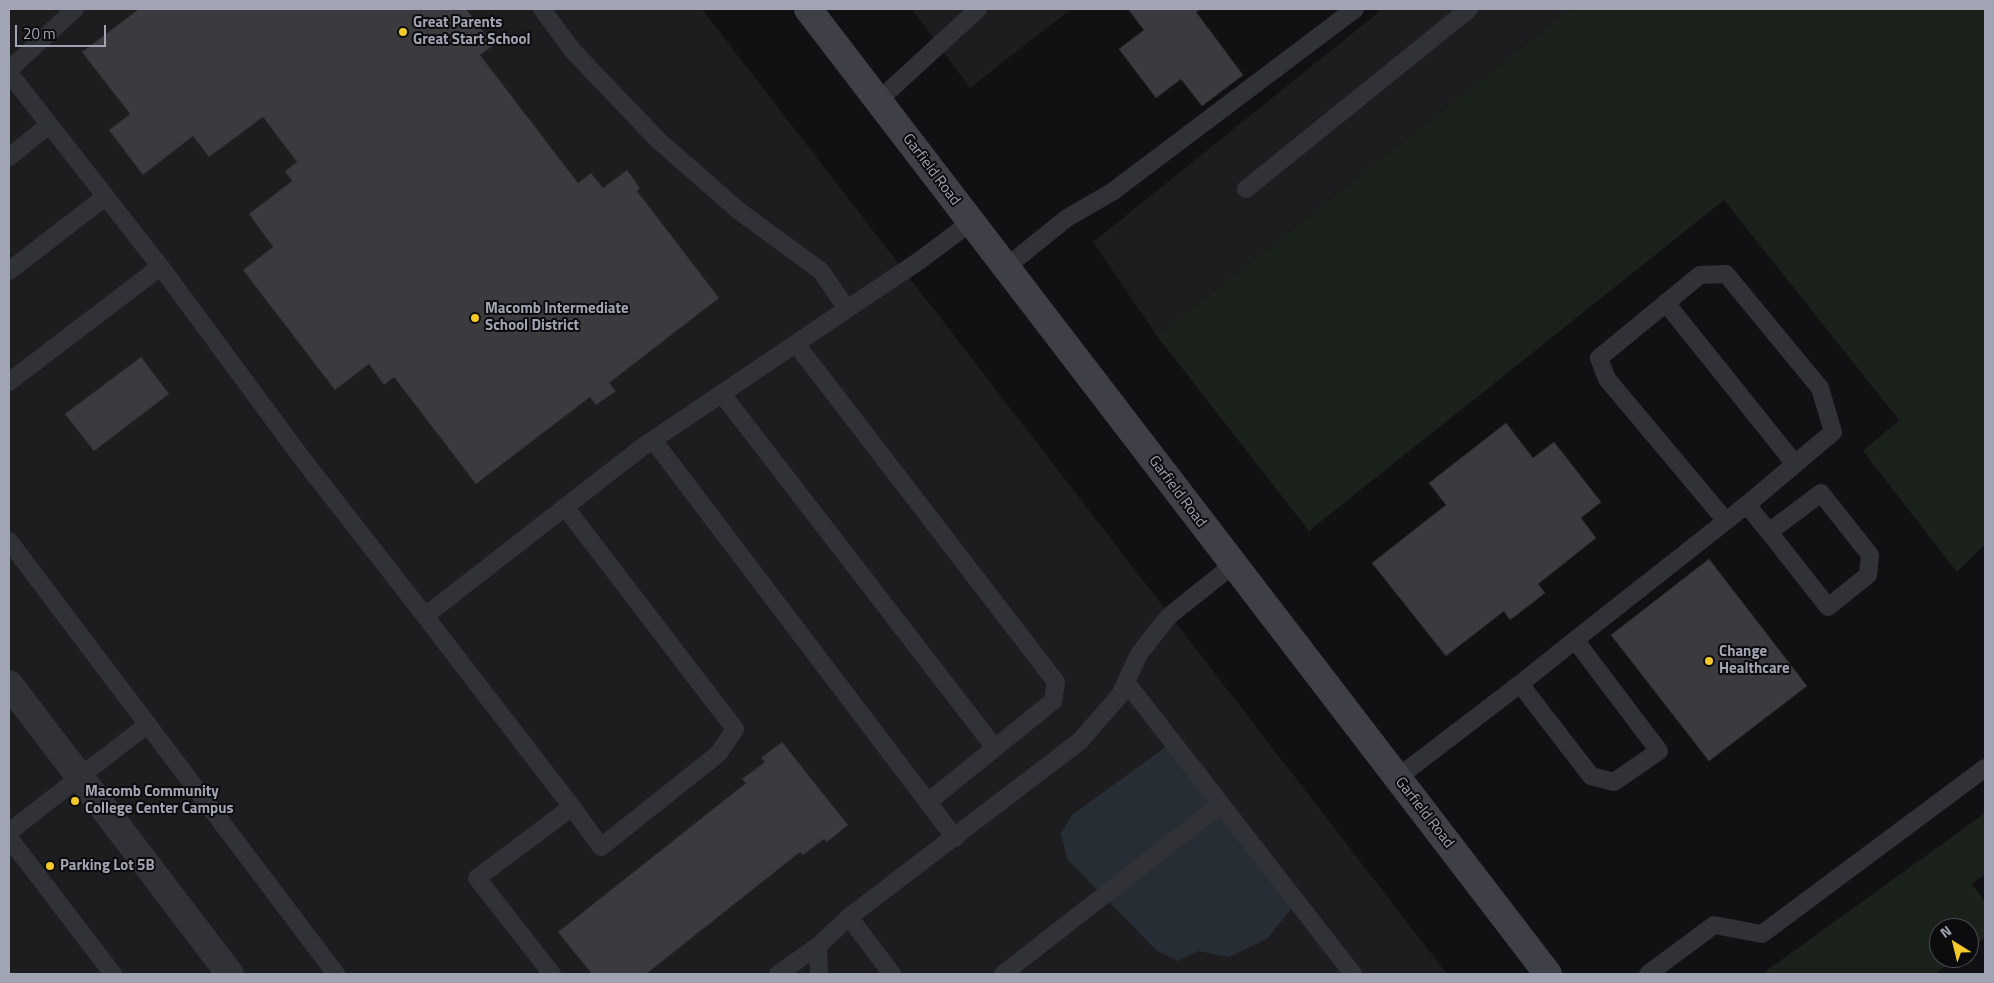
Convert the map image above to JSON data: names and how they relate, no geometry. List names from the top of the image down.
{
  "streets": {
    "main road": ["Garfield Road"]
  },
  "places": [
    "Great Parents Great Start School",
    "Macomb Intermediate School District",
    "Change Healthcare",
    "Macomb Community College Center Campus",
    "Parking Lot 5B"
  ],
  "scale_bar": "20 m",
  "north": "top left"
}
